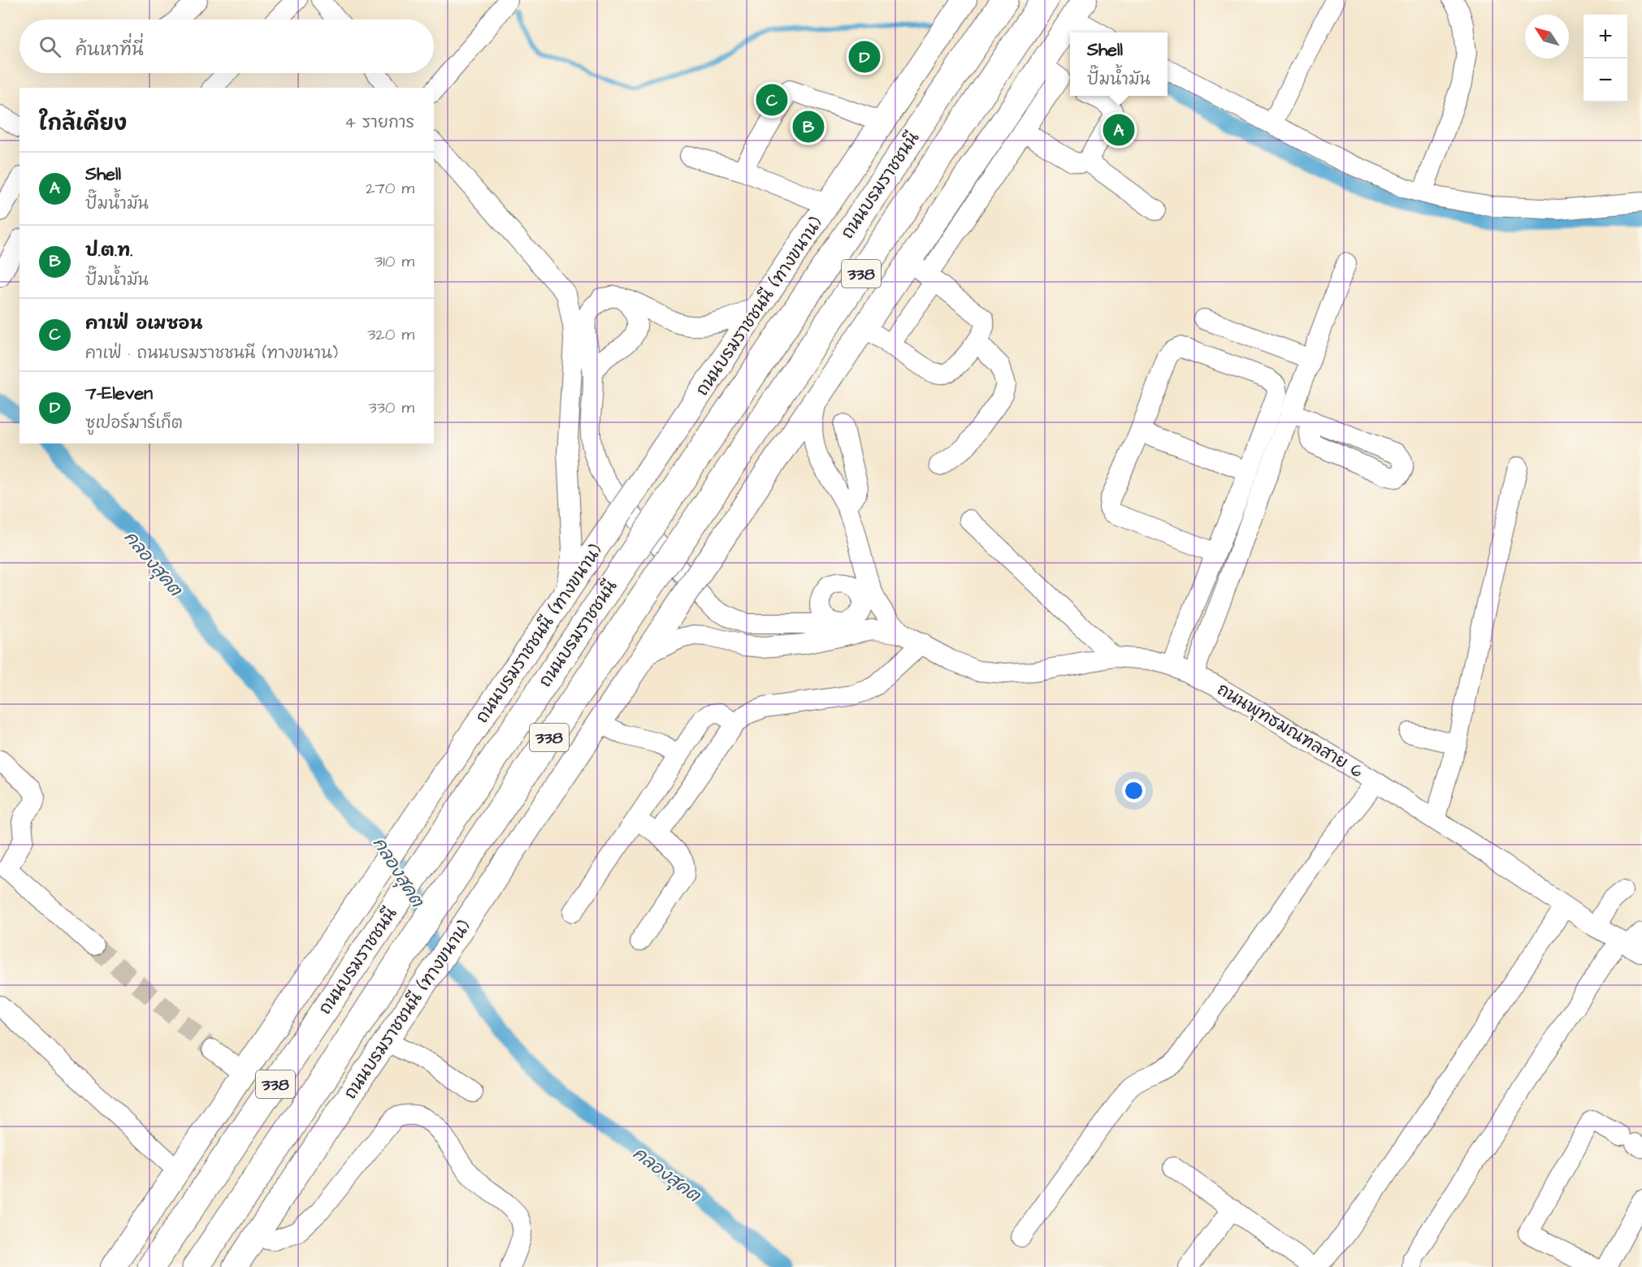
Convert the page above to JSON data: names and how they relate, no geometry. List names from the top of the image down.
{
  "streets": {
    "highway": ["ถนนบรมราชชนนี", "338"],
    "main road": ["ถนนบรมราชชนนี (ทางขนาน)"],
    "street": ["ถนนพุทธมณฑลสาย 6"]
  },
  "crossings": [
    ["ถนนบรมราชชนนี (ทางขนาน)", "ถนนพุทธมณฑลสาย 6"]
  ],
  "water": ["คลองสุคต"],
  "north": "top left",
  "page": {
    "map_buttons": ["+", "−"],
    "search": "ค้นหาที่นี่",
    "popup": ["Shell", "ปั๊มน้ำมัน"],
    "pins": [
      "D",
      "C",
      "B",
      "A"
    ],
    "heading": ["ใกล้เคียง", "4 รายการ"],
    "list": [
      {
        "mark": "A",
        "name": "Shell",
        "note": "ปั๊มน้ำมัน",
        "value": "270 m"
      },
      {
        "mark": "B",
        "name": "ป.ต.ท.",
        "note": "ปั๊มน้ำมัน",
        "value": "310 m"
      },
      {
        "mark": "C",
        "name": "คาเฟ่ อเมซอน",
        "note": "คาเฟ่ · ถนนบรมราชชนนี (ทางขนาน)",
        "value": "320 m"
      },
      {
        "mark": "D",
        "name": "7-Eleven",
        "note": "ซูเปอร์มาร์เก็ต",
        "value": "330 m"
      }
    ]
  }
}
